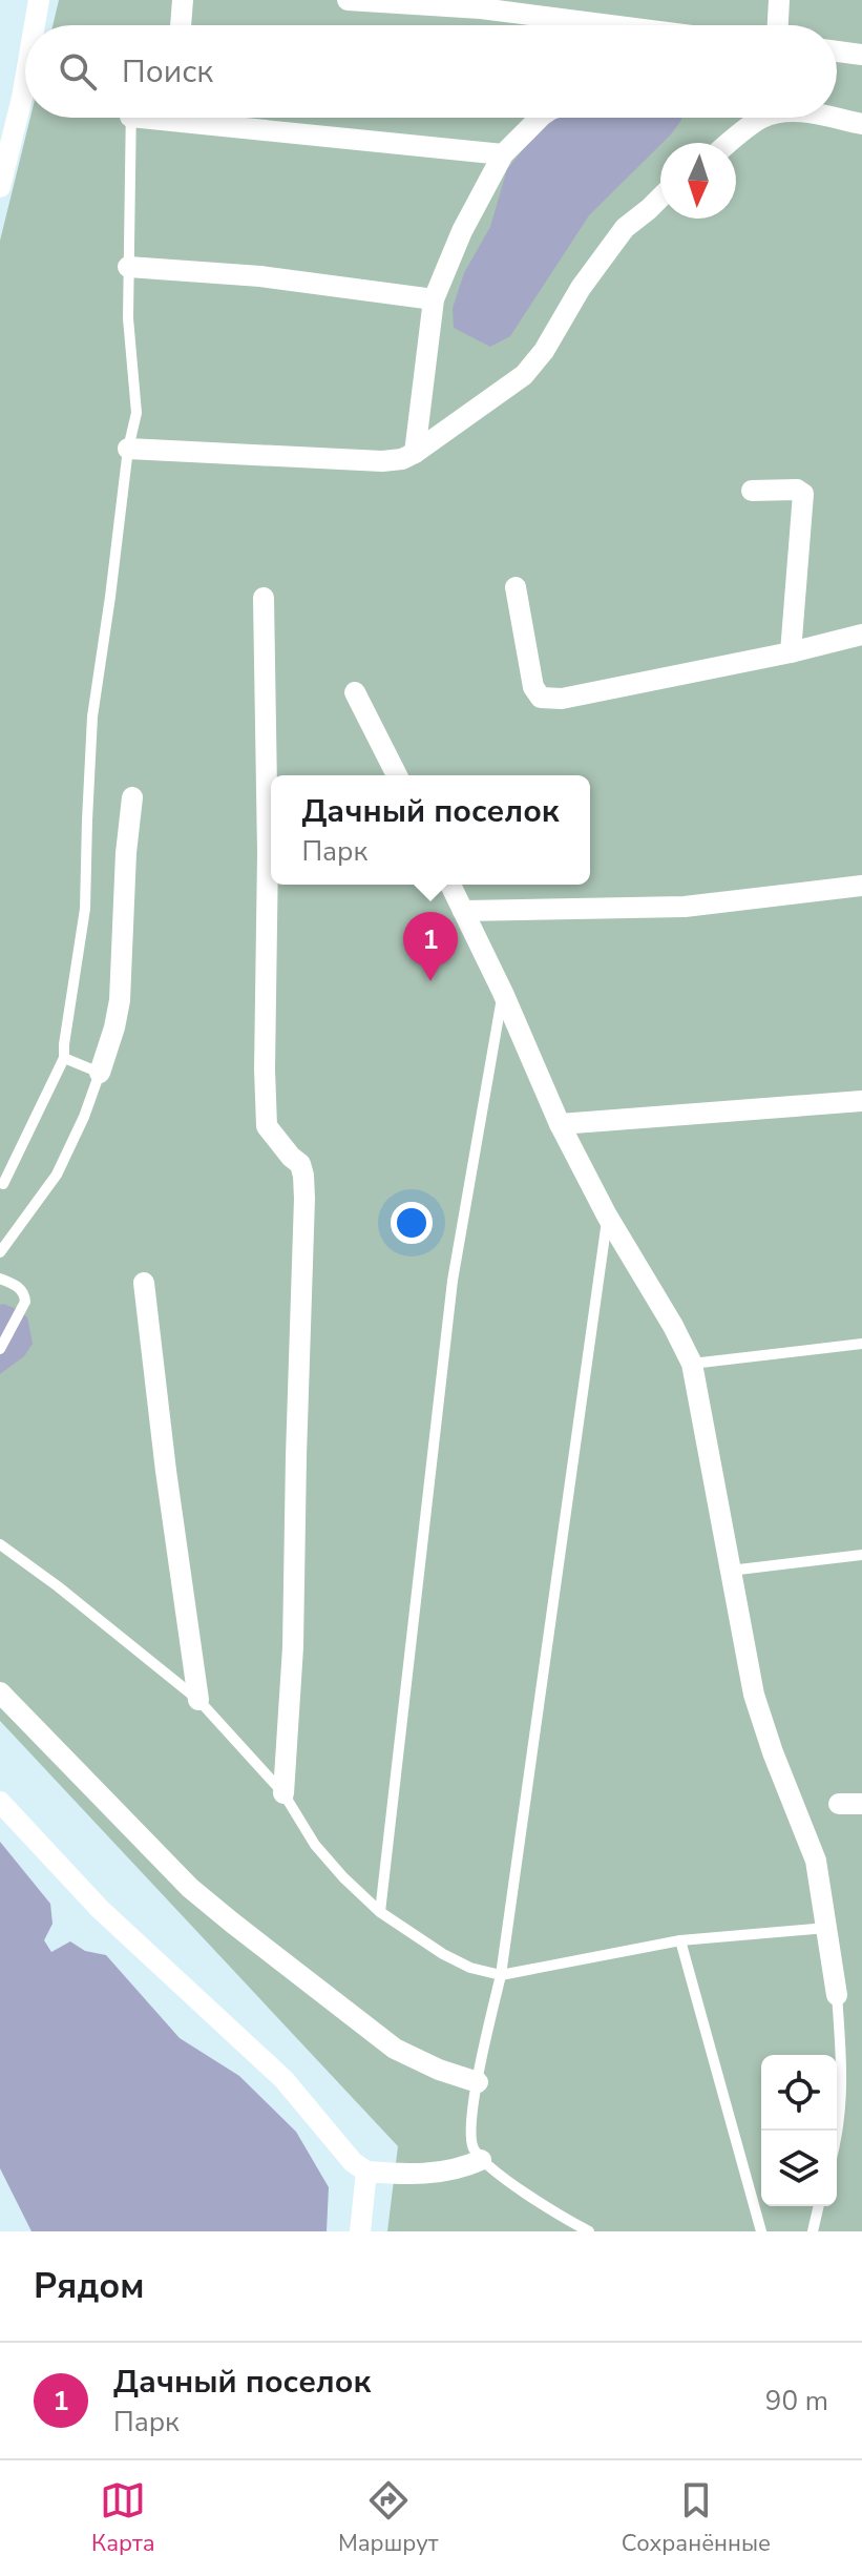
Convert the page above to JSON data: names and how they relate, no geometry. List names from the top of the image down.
{
  "north": "bottom",
  "page": {
    "search": "Поиск",
    "popup": ["Дачный поселок", "Парк"],
    "pins": "1",
    "heading": "Рядом",
    "list": [
      {
        "mark": "1",
        "name": "Дачный поселок",
        "note": "Парк",
        "value": "90 m"
      }
    ],
    "nav": ["Карта", "Маршрут", "Сохранённые"]
  }
}
